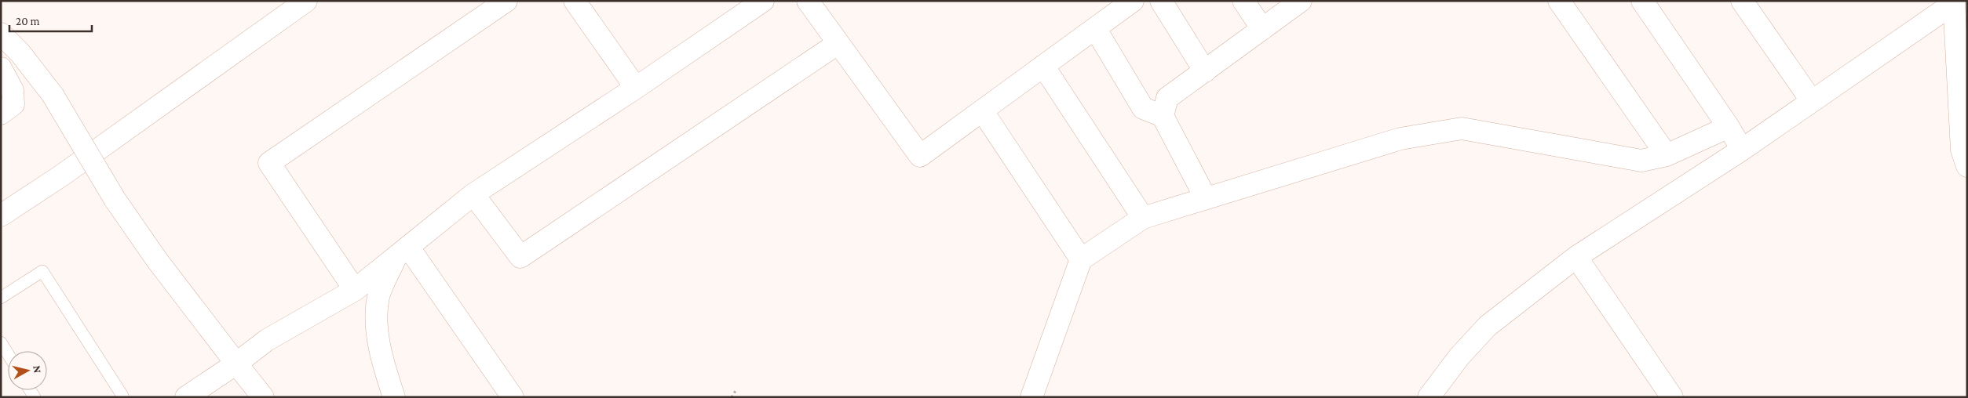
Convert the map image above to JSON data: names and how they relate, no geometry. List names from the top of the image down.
{
  "scale_bar": "20 m",
  "north": "right"
}
